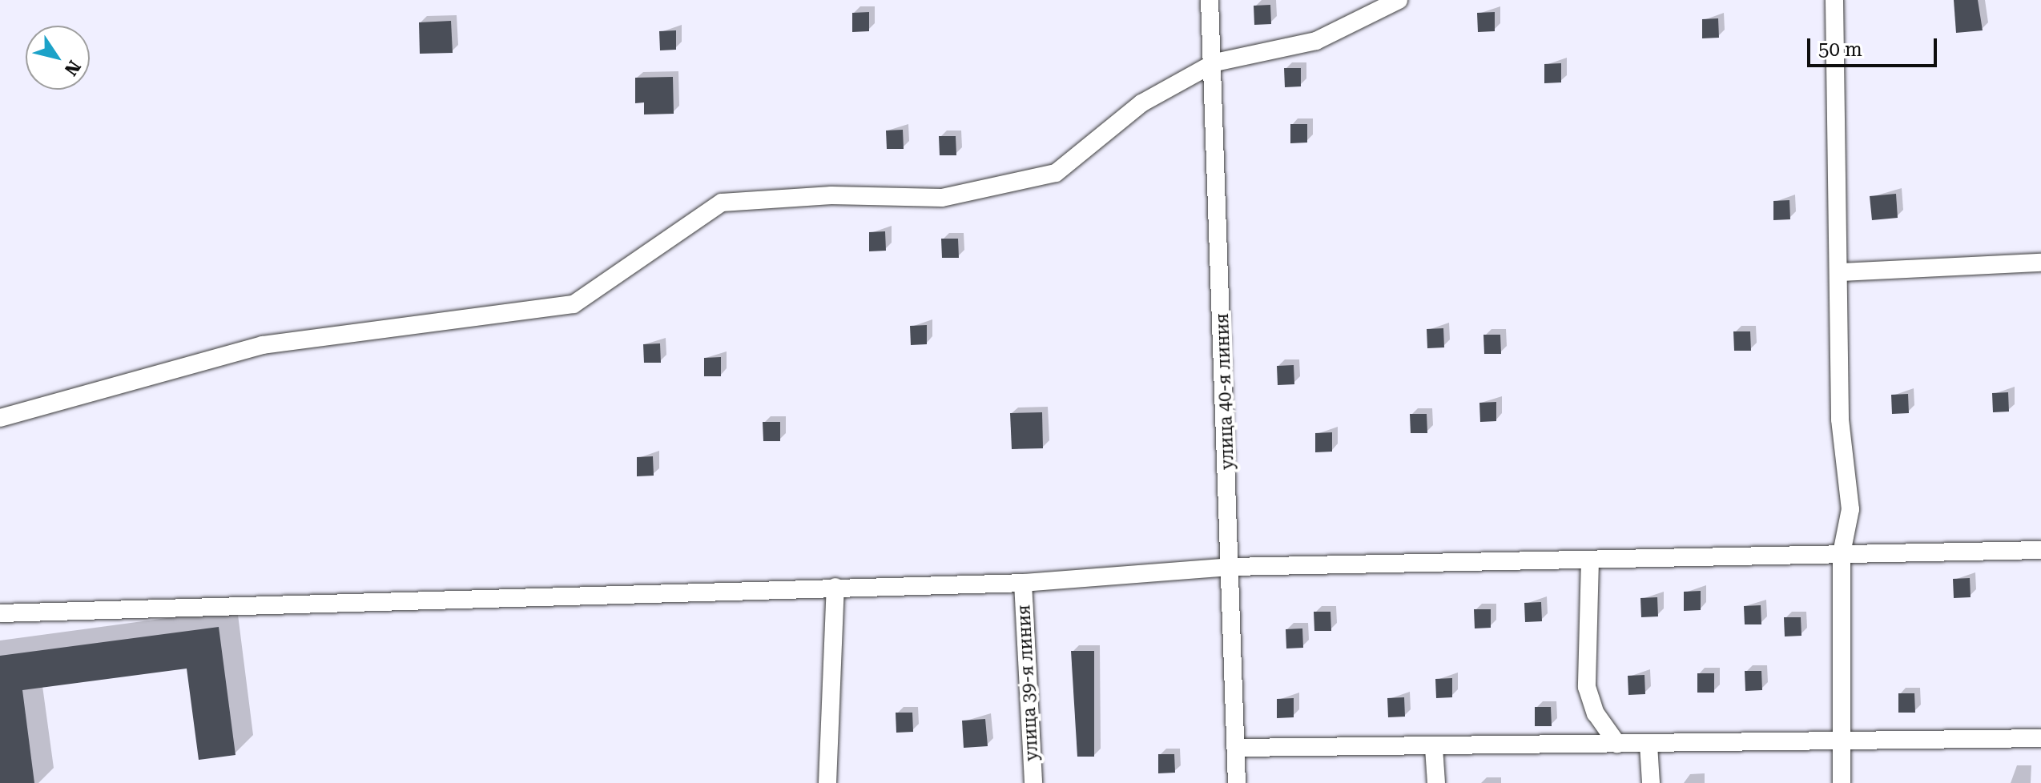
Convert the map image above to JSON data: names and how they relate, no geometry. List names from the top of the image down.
{
  "streets": {
    "street": ["улица 40-я линия", "улица 39-я линия"]
  },
  "scale_bar": "50 m",
  "north": "bottom right"
}
